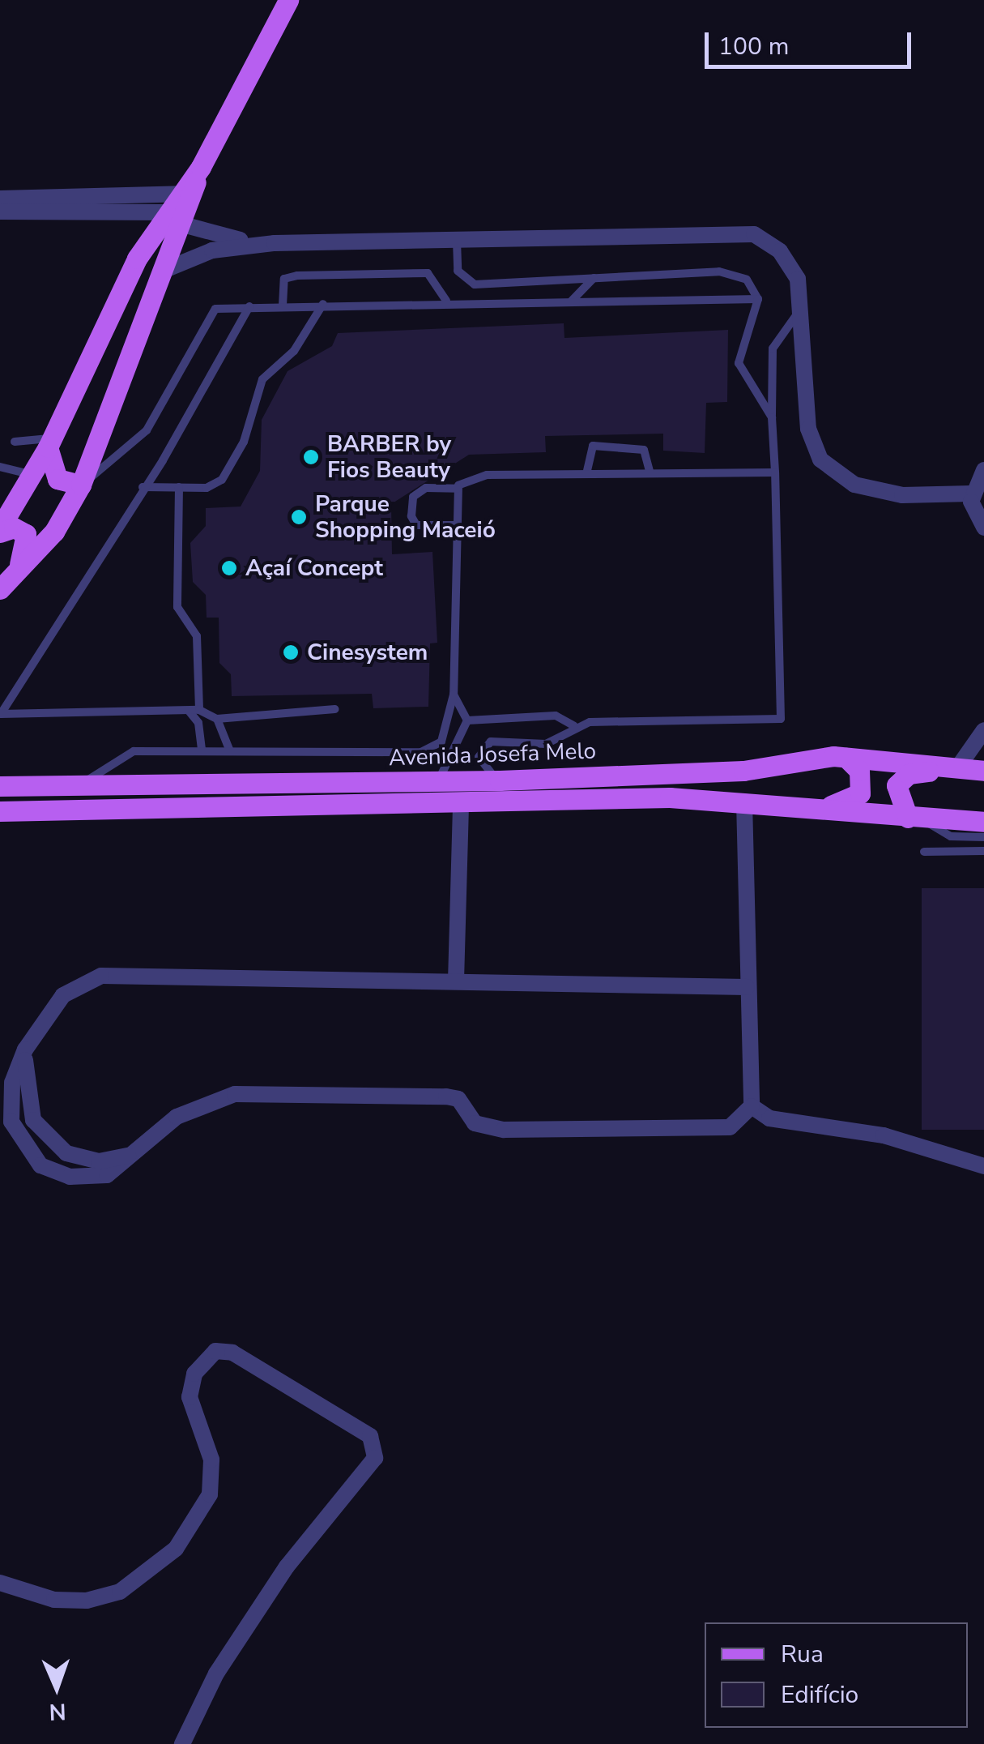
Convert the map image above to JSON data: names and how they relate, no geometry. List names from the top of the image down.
{
  "streets": {
    "main road": ["Avenida Josefa Melo"]
  },
  "places": [
    "BARBER by Fios Beauty",
    "Parque Shopping Maceió",
    "Açaí Concept",
    "Cinesystem"
  ],
  "legend": ["Rua", "Edifício"],
  "scale_bar": "100 m",
  "north": "bottom"
}
